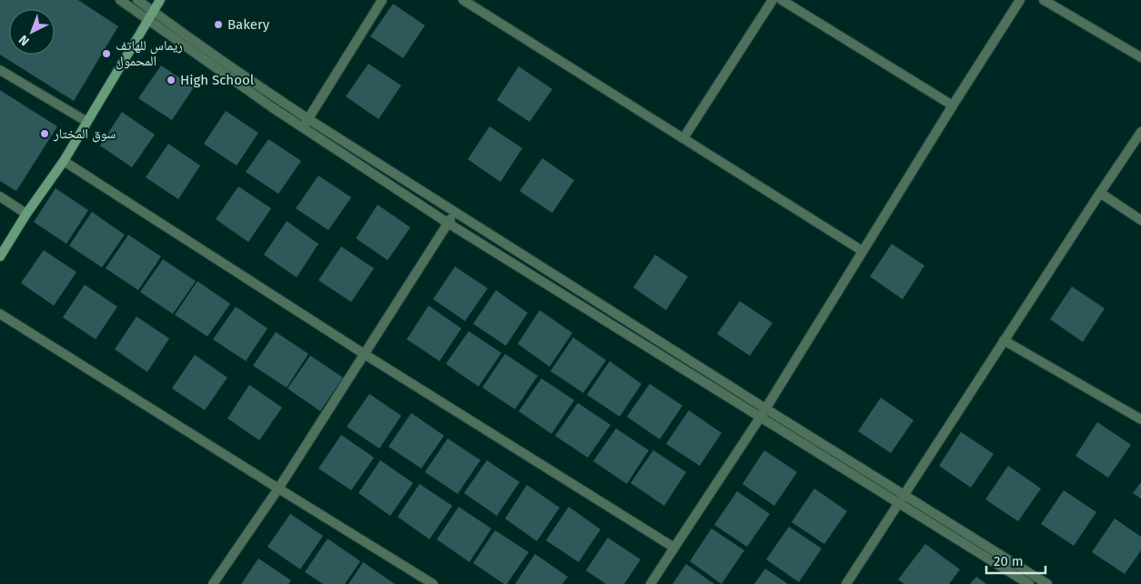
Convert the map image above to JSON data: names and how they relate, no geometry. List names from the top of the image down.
{
  "places": [
    "Bakery",
    "ريماس للهاتف المحمول",
    "High School",
    "سوق المختار"
  ],
  "scale_bar": "20 m",
  "north": "bottom left"
}
